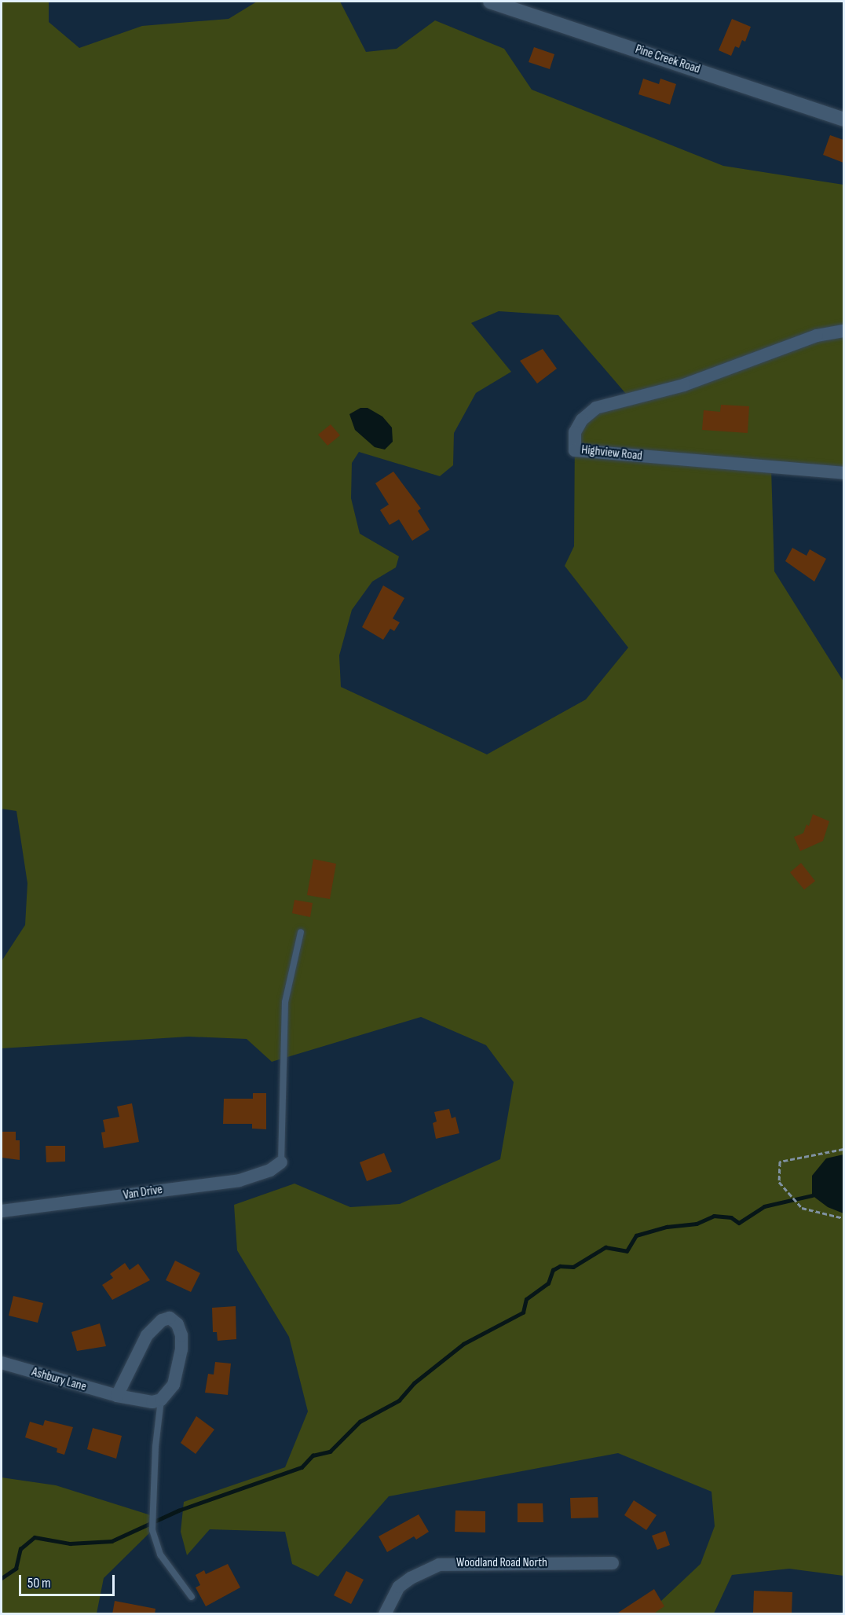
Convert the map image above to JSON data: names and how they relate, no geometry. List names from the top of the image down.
{
  "streets": {
    "street": [
      "Pine Creek Road",
      "Highview Road",
      "Van Drive",
      "Ashbury Lane",
      "Woodland Road North"
    ]
  },
  "scale_bar": "50 m"
}
